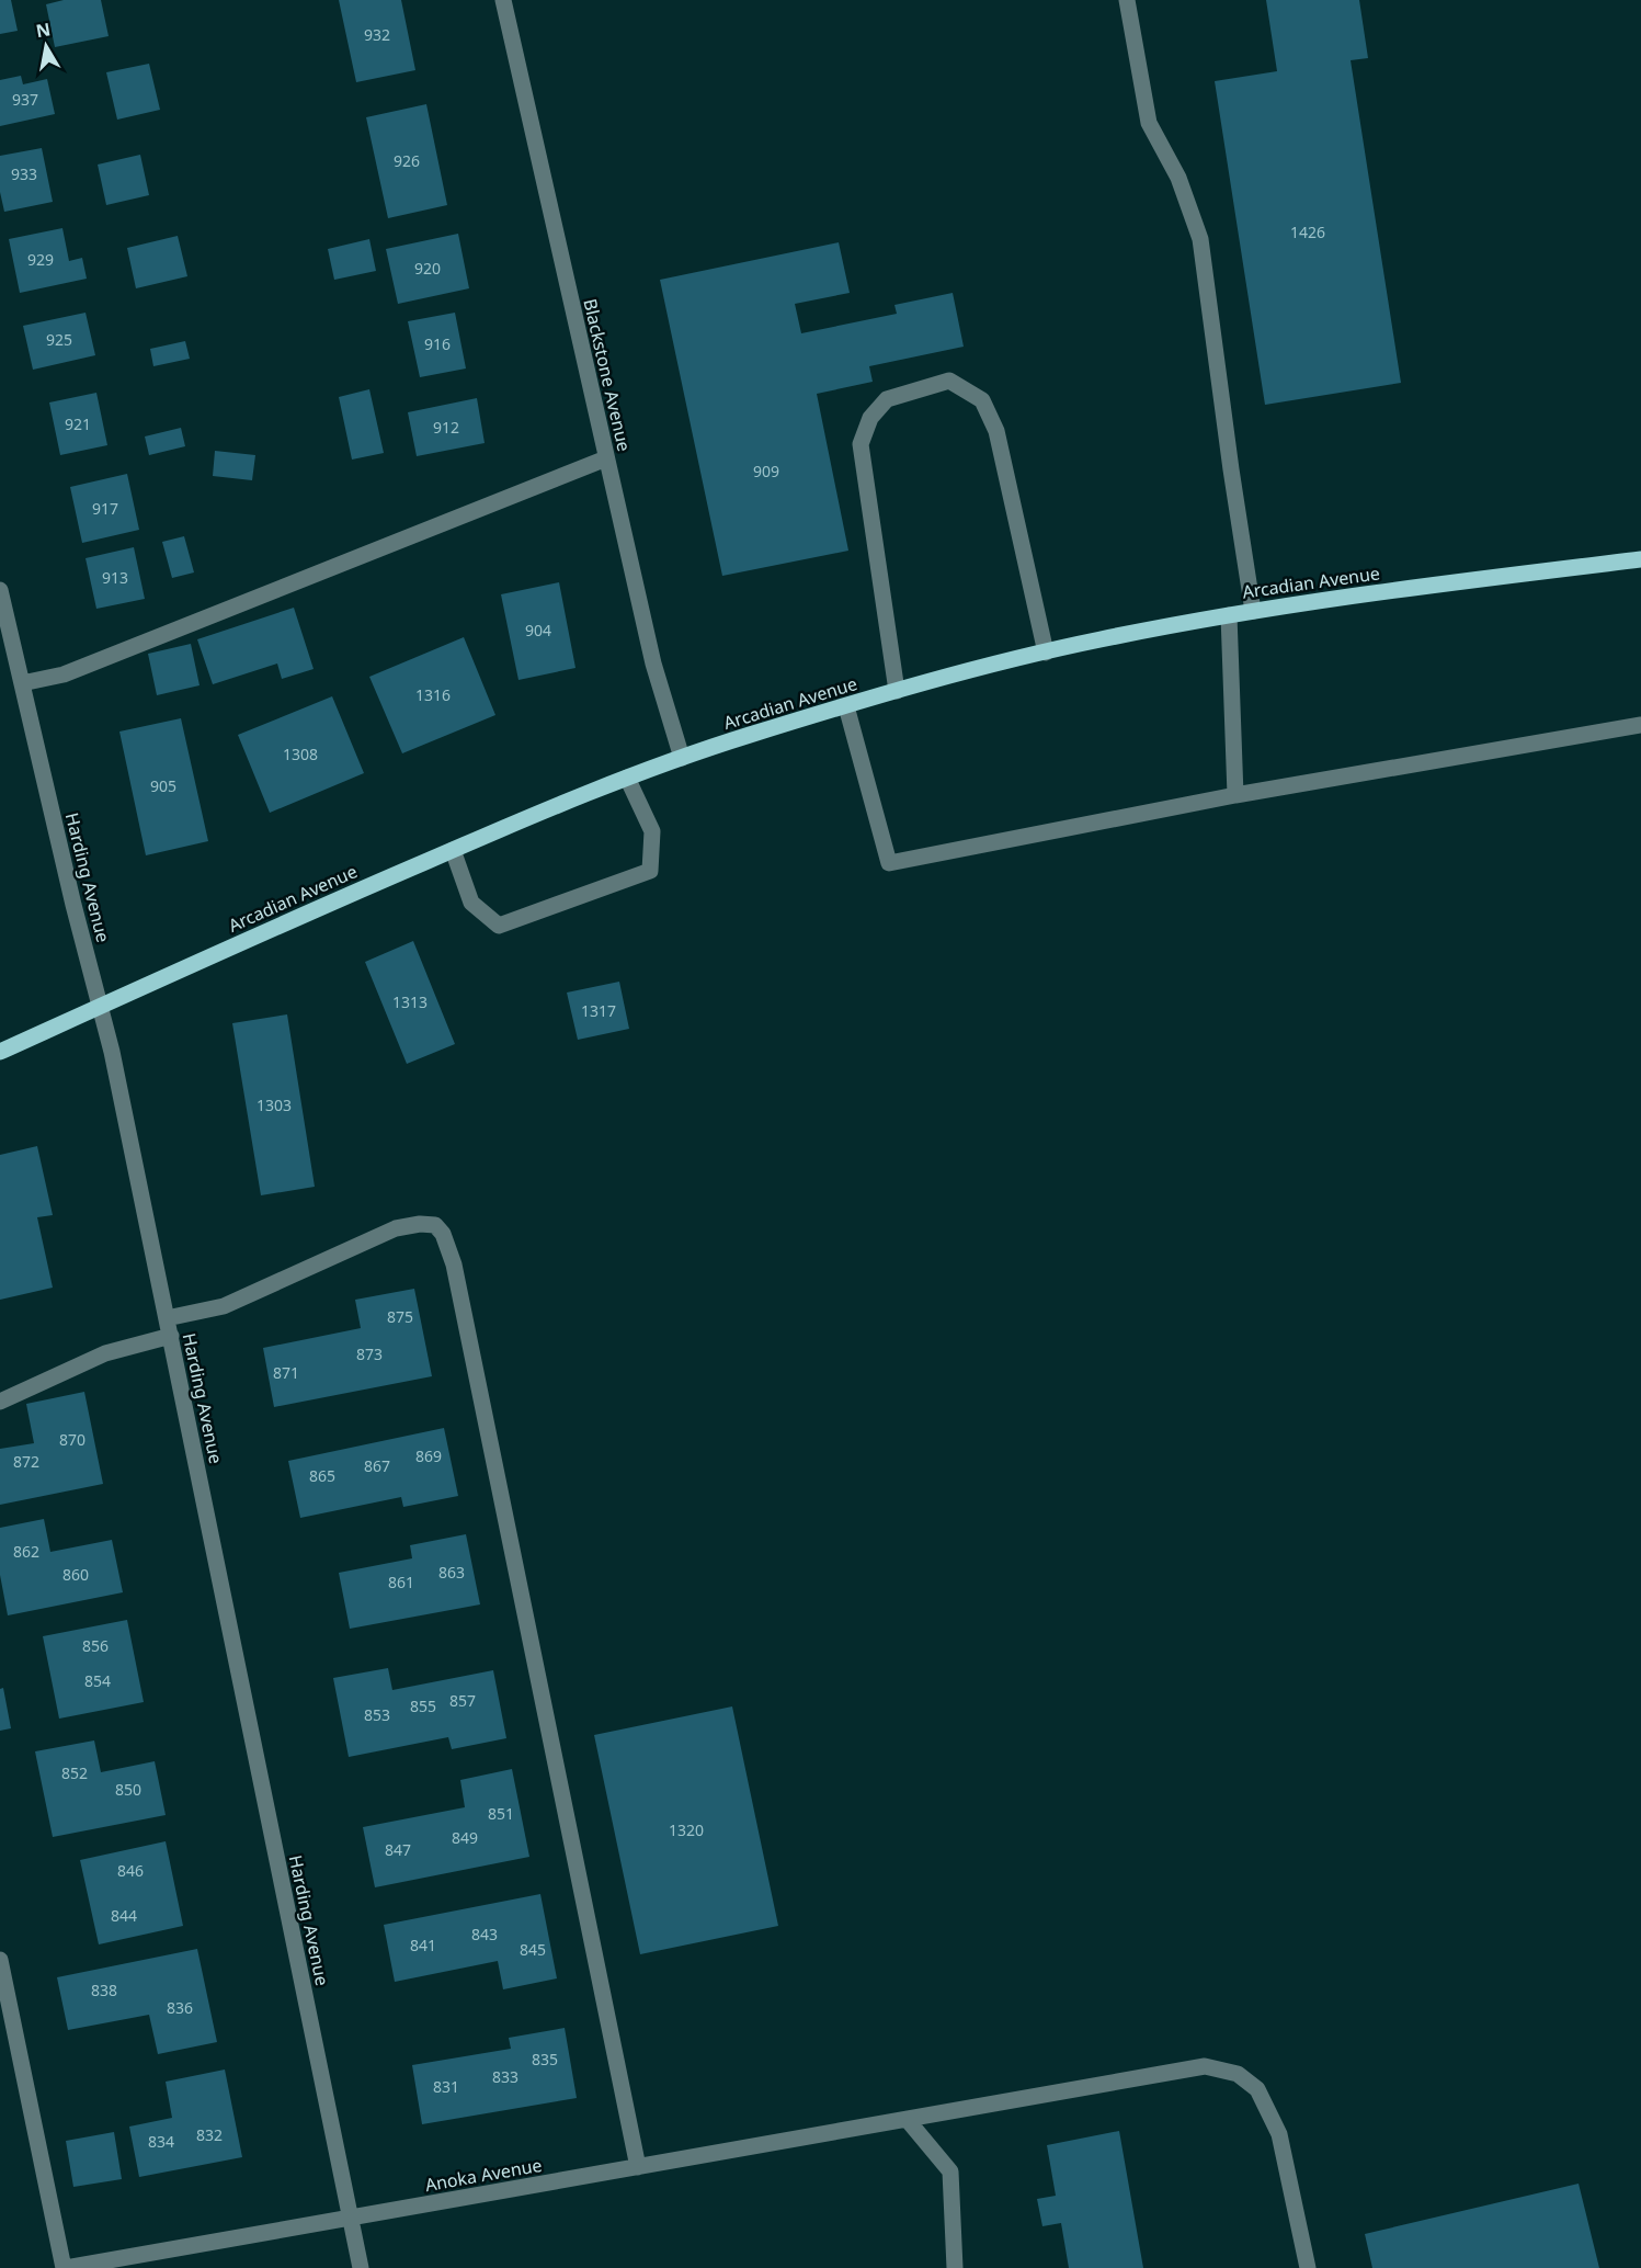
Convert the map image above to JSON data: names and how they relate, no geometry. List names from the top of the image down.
{
  "streets": {
    "main road": ["Arcadian Avenue"],
    "street": ["Blackstone Avenue", "Harding Avenue", "Anoka Avenue"]
  },
  "crossings": [
    ["Blackstone Avenue", "Arcadian Avenue"],
    ["Arcadian Avenue", "Harding Avenue"],
    ["Harding Avenue", "Anoka Avenue"]
  ],
  "house_numbers": [
    "932",
    "937",
    "926",
    "933",
    "1426",
    "929",
    "920",
    "925",
    "916",
    "921",
    "912",
    "909",
    "917",
    "913",
    "904",
    "1316",
    "1308",
    "905",
    "1313",
    "1317",
    "1303",
    "875",
    "873",
    "871",
    "870",
    "869",
    "872",
    "867",
    "865",
    "862",
    "863",
    "860",
    "861",
    "856",
    "854",
    "857",
    "855",
    "853",
    "852",
    "850",
    "851",
    "1320",
    "849",
    "847",
    "846",
    "844",
    "843",
    "841",
    "845",
    "838",
    "836",
    "835",
    "833",
    "831",
    "832",
    "834"
  ],
  "north": "top"
}
